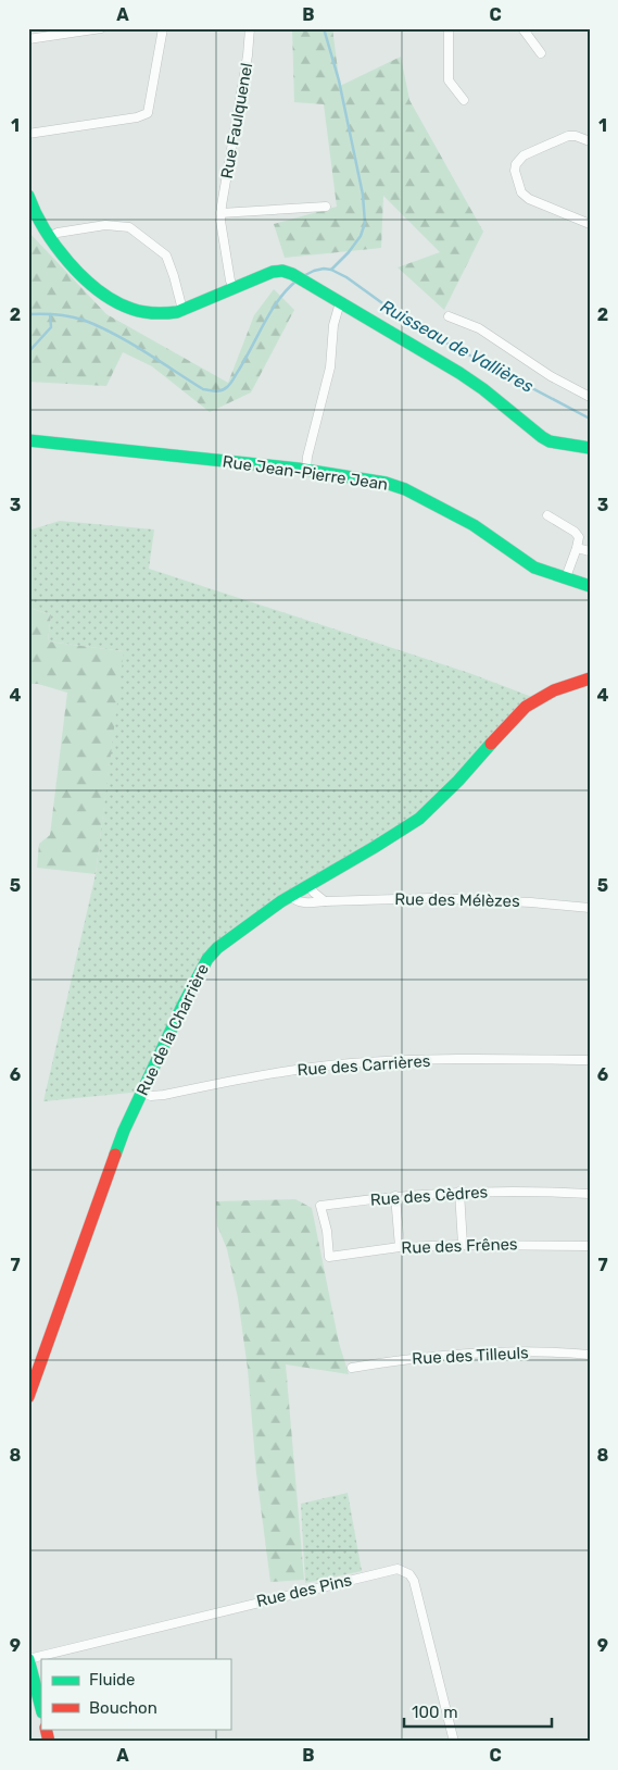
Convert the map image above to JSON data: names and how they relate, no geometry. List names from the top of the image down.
{
  "streets": {
    "street": [
      "Rue Faulquenel",
      "Rue Jean-Pierre Jean",
      "Rue des Mélèzes",
      "Rue de la Charrière",
      "Rue des Carrières",
      "Rue des Cèdres",
      "Rue des Frênes",
      "Rue des Tilleuls",
      "Rue des Pins"
    ]
  },
  "crossings": [
    ["Rue des Mélèzes", "Rue de la Charrière"],
    ["Rue de la Charrière", "Rue des Carrières"],
    ["Rue des Cèdres", "Rue des Frênes"]
  ],
  "water": ["Ruisseau de Vallières"],
  "legend": ["Fluide", "Bouchon"],
  "scale_bar": "100 m",
  "grid": {
    "columns": ["A", "B", "C"],
    "rows": [
      "1",
      "2",
      "3",
      "4",
      "5",
      "6",
      "7",
      "8",
      "9"
    ]
  }
}
